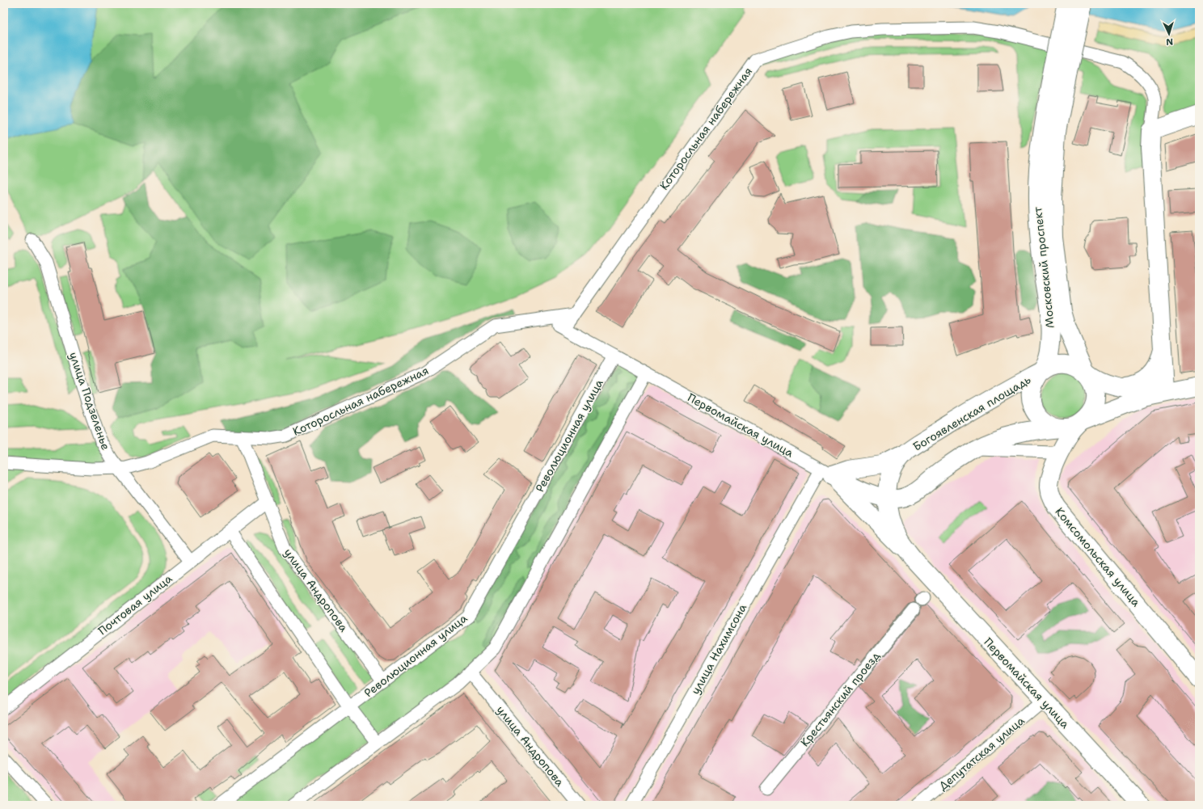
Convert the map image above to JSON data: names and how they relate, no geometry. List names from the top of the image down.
{
  "streets": {
    "main road": [
      "Московский проспект",
      "Богоявленская площадь",
      "Первомайская улица",
      "Комсомольская улица"
    ],
    "street": [
      "Которосльная набережная",
      "улица Подзеленье",
      "Революционная улица",
      "улица Андропова",
      "Почтовая улица",
      "улица Нахимсона",
      "Крестьянский проезд",
      "Депутатская улица"
    ]
  },
  "crossings": [
    ["Которосльная набережная", "улица Подзеленье"],
    ["Которосльная набережная", "Первомайская улица"],
    ["Которосльная набережная", "улица Андропова"],
    ["Московский проспект", "Богоявленская площадь"],
    ["Московский проспект", "Комсомольская улица"],
    ["улица Подзеленье", "Почтовая улица"],
    ["Богоявленская площадь", "Первомайская улица"],
    ["Богоявленская площадь", "Комсомольская улица"],
    ["Богоявленская площадь", "улица Нахимсона"],
    ["Первомайская улица", "Революционная улица"],
    ["Первомайская улица", "улица Нахимсона"],
    ["Первомайская улица", "Депутатская улица"],
    ["Революционная улица", "улица Андропова"],
    ["улица Андропова", "Почтовая улица"]
  ],
  "north": "bottom"
}
